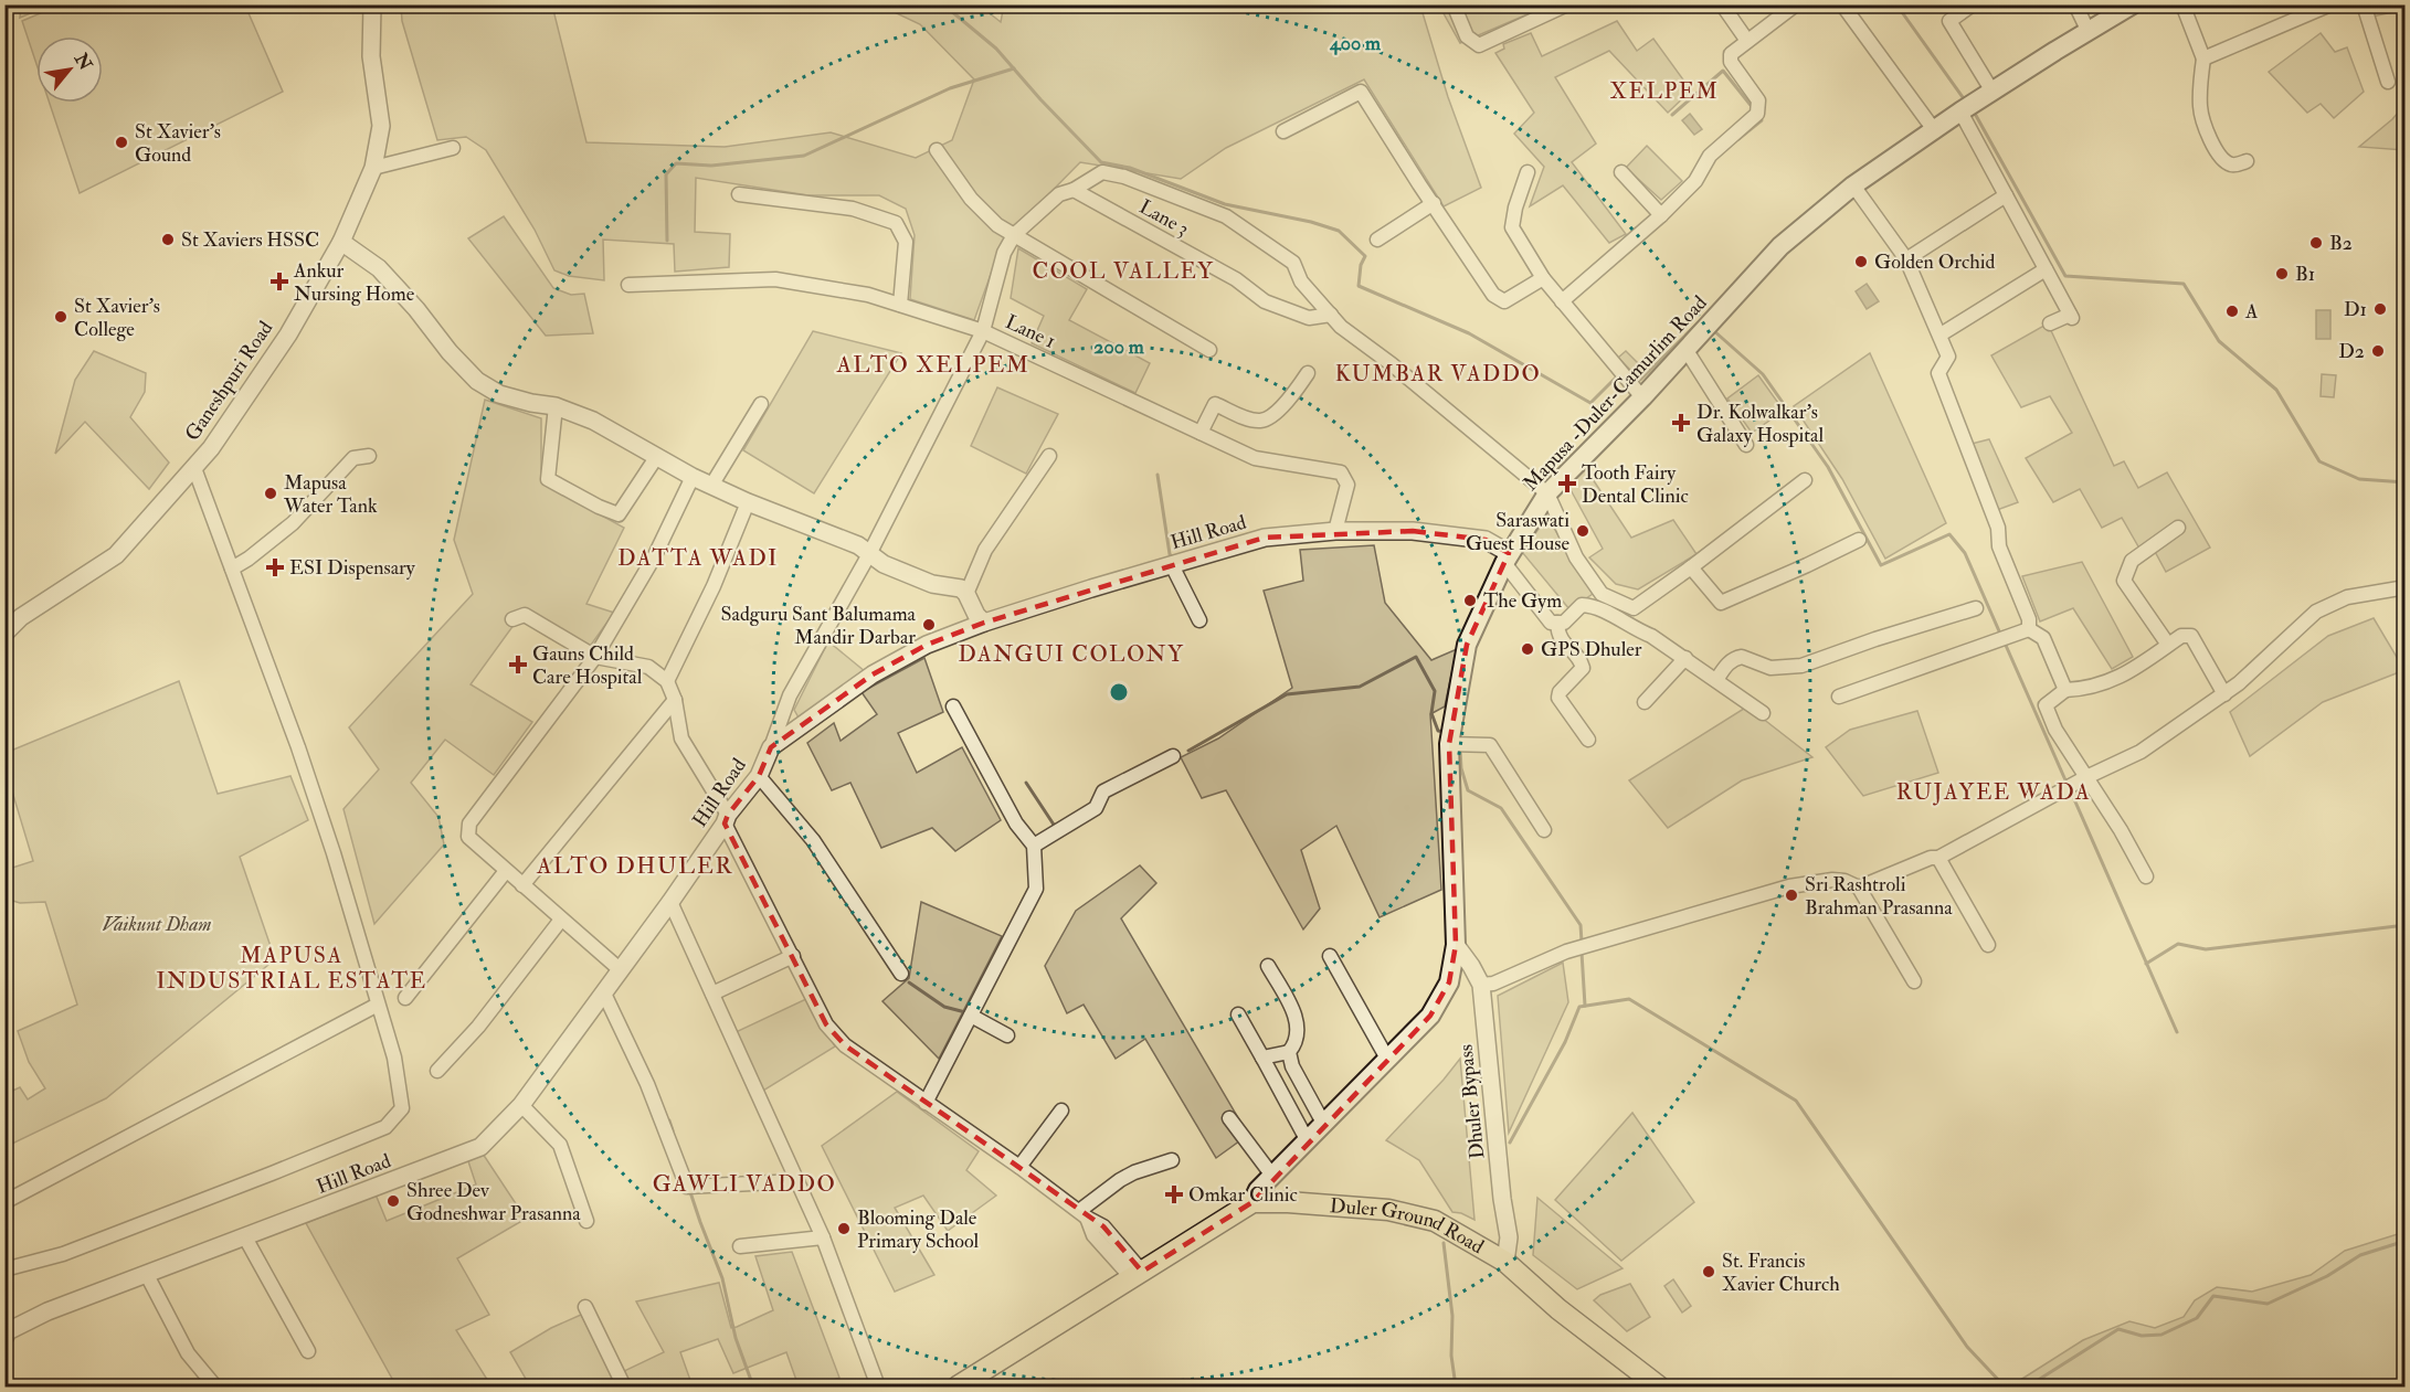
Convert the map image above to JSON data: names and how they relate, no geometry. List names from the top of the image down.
{
  "streets": {
    "main road": ["Mapusa -Duler-Camurlim Road", "Duler Ground Road"],
    "street": [
      "Lane 3",
      "Lane 1",
      "Ganeshpuri Road",
      "Hill Road",
      "Dhuler Bypass"
    ]
  },
  "crossings": [
    ["Lane 1", "Hill Road"],
    ["Mapusa -Duler-Camurlim Road", "Hill Road"],
    ["Mapusa -Duler-Camurlim Road", "Dhuler Bypass"],
    ["Mapusa -Duler-Camurlim Road", "Duler Ground Road"],
    ["Dhuler Bypass", "Duler Ground Road"]
  ],
  "districts": [
    "XELPEM",
    "COOL VALLEY",
    "ALTO XELPEM",
    "KUMBAR VADDO",
    "DATTA WADI",
    "DANGUI COLONY",
    "RUJAYEE WADA",
    "ALTO DHULER",
    "MAPUSA INDUSTRIAL ESTATE",
    "GAWLI VADDO"
  ],
  "parks": ["Vaikunt Dham"],
  "places": {
    "other": [
      "St Xavier's Gound",
      "St Xaviers HSSC",
      "B2",
      "Golden Orchid",
      "B1",
      "D1",
      "A",
      "St Xavier's College",
      "D2",
      "Mapusa Water Tank",
      "Saraswati Guest House",
      "The Gym",
      "Sadguru Sant Balumama Mandir Darbar",
      "GPS Dhuler",
      "Sri Rashtroli Brahman Prasanna",
      "Shree Dev Godneshwar Prasanna",
      "Blooming Dale Primary School",
      "St. Francis Xavier Church"
    ],
    "health": [
      "Ankur Nursing Home",
      "Dr. Kolwalkar's Galaxy Hospital",
      "Tooth Fairy Dental Clinic",
      "ESI Dispensary",
      "Gauns Child Care Hospital",
      "Omkar Clinic"
    ]
  },
  "north": "top right",
  "rings": ["400 m", "200 m"]
}
